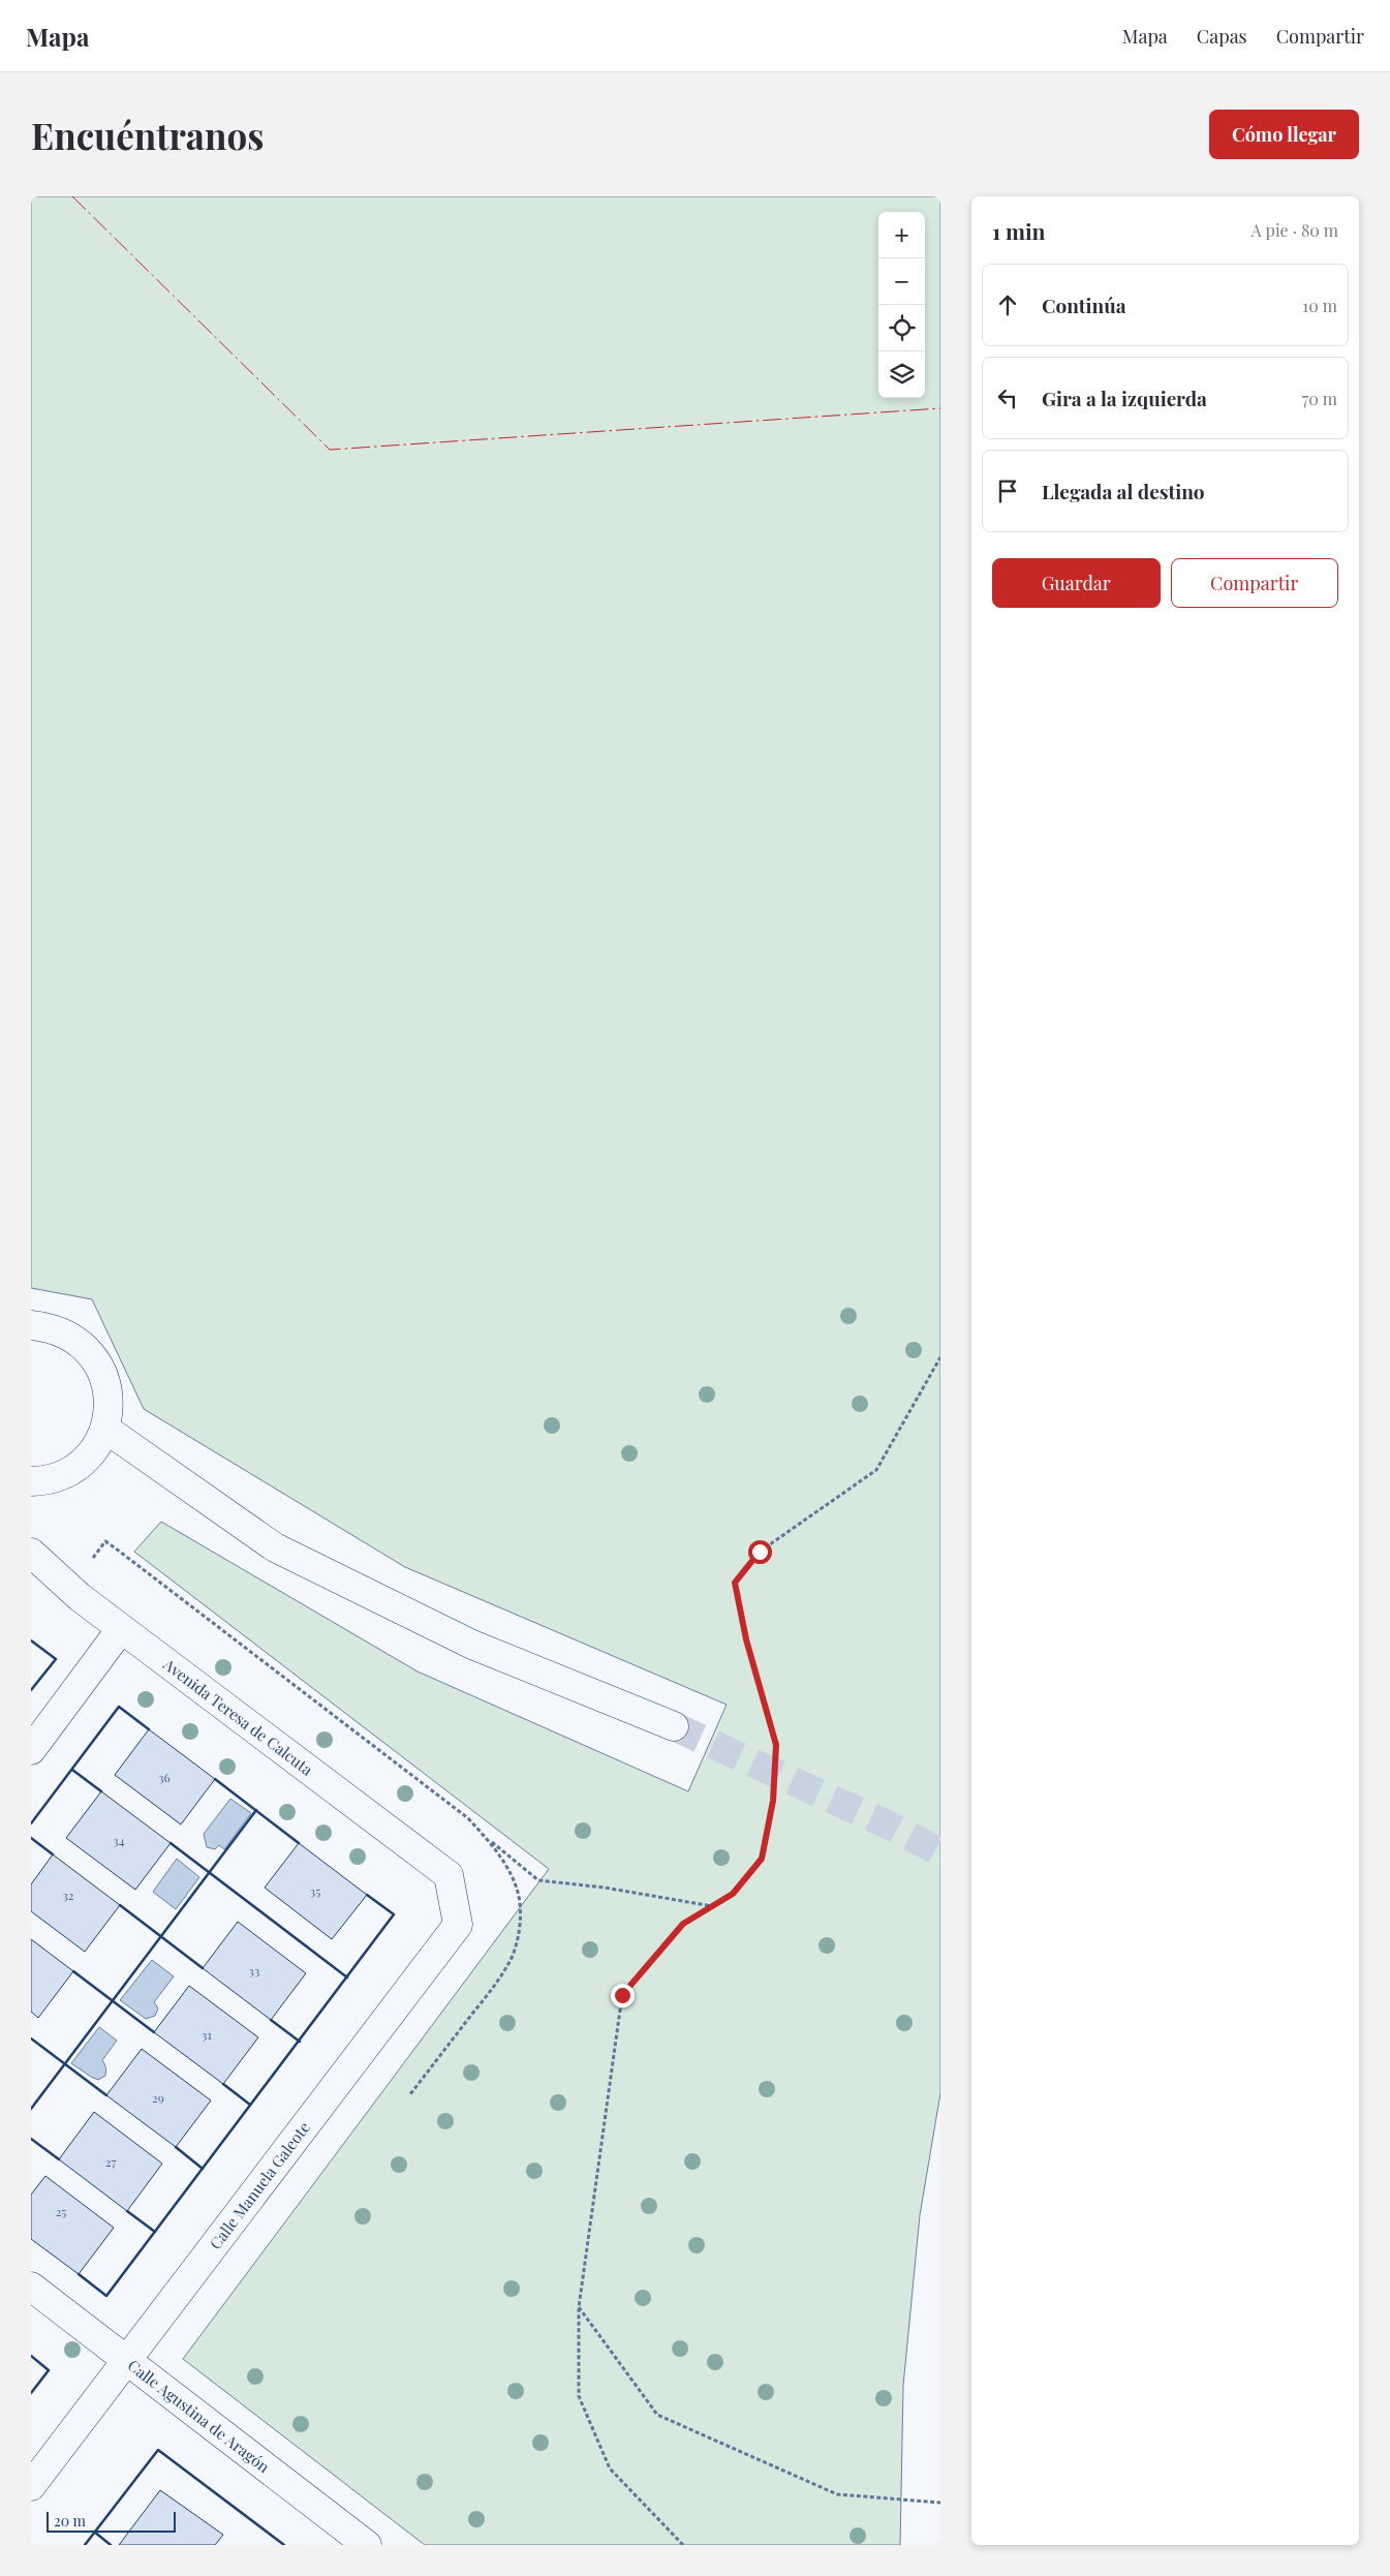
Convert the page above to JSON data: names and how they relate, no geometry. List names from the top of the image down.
{
  "streets": {
    "street": ["Avenida Teresa de Calcuta", "Calle Manuela Galeote", "Calle Agustina de Aragón"]
  },
  "crossings": [
    ["Avenida Teresa de Calcuta", "Calle Manuela Galeote"],
    ["Calle Manuela Galeote", "Calle Agustina de Aragón"]
  ],
  "house_numbers": [
    "36",
    "34",
    "35",
    "32",
    "33",
    "31",
    "29",
    "27",
    "25"
  ],
  "scale_bar": "20 m",
  "page": {
    "header": "Mapa",
    "nav": ["Mapa", "Capas", "Compartir"],
    "buttons": [
      "Cómo llegar",
      ["Guardar", "Compartir"]
    ],
    "title": "Encuéntranos",
    "heading": ["1 min", "A pie · 80 m"],
    "map_buttons": ["+", "−"],
    "list": [
      ["Continúa", "10 m"],
      ["Gira a la izquierda", "70 m"],
      "Llegada al destino"
    ],
    "scale": "20 m"
  }
}
